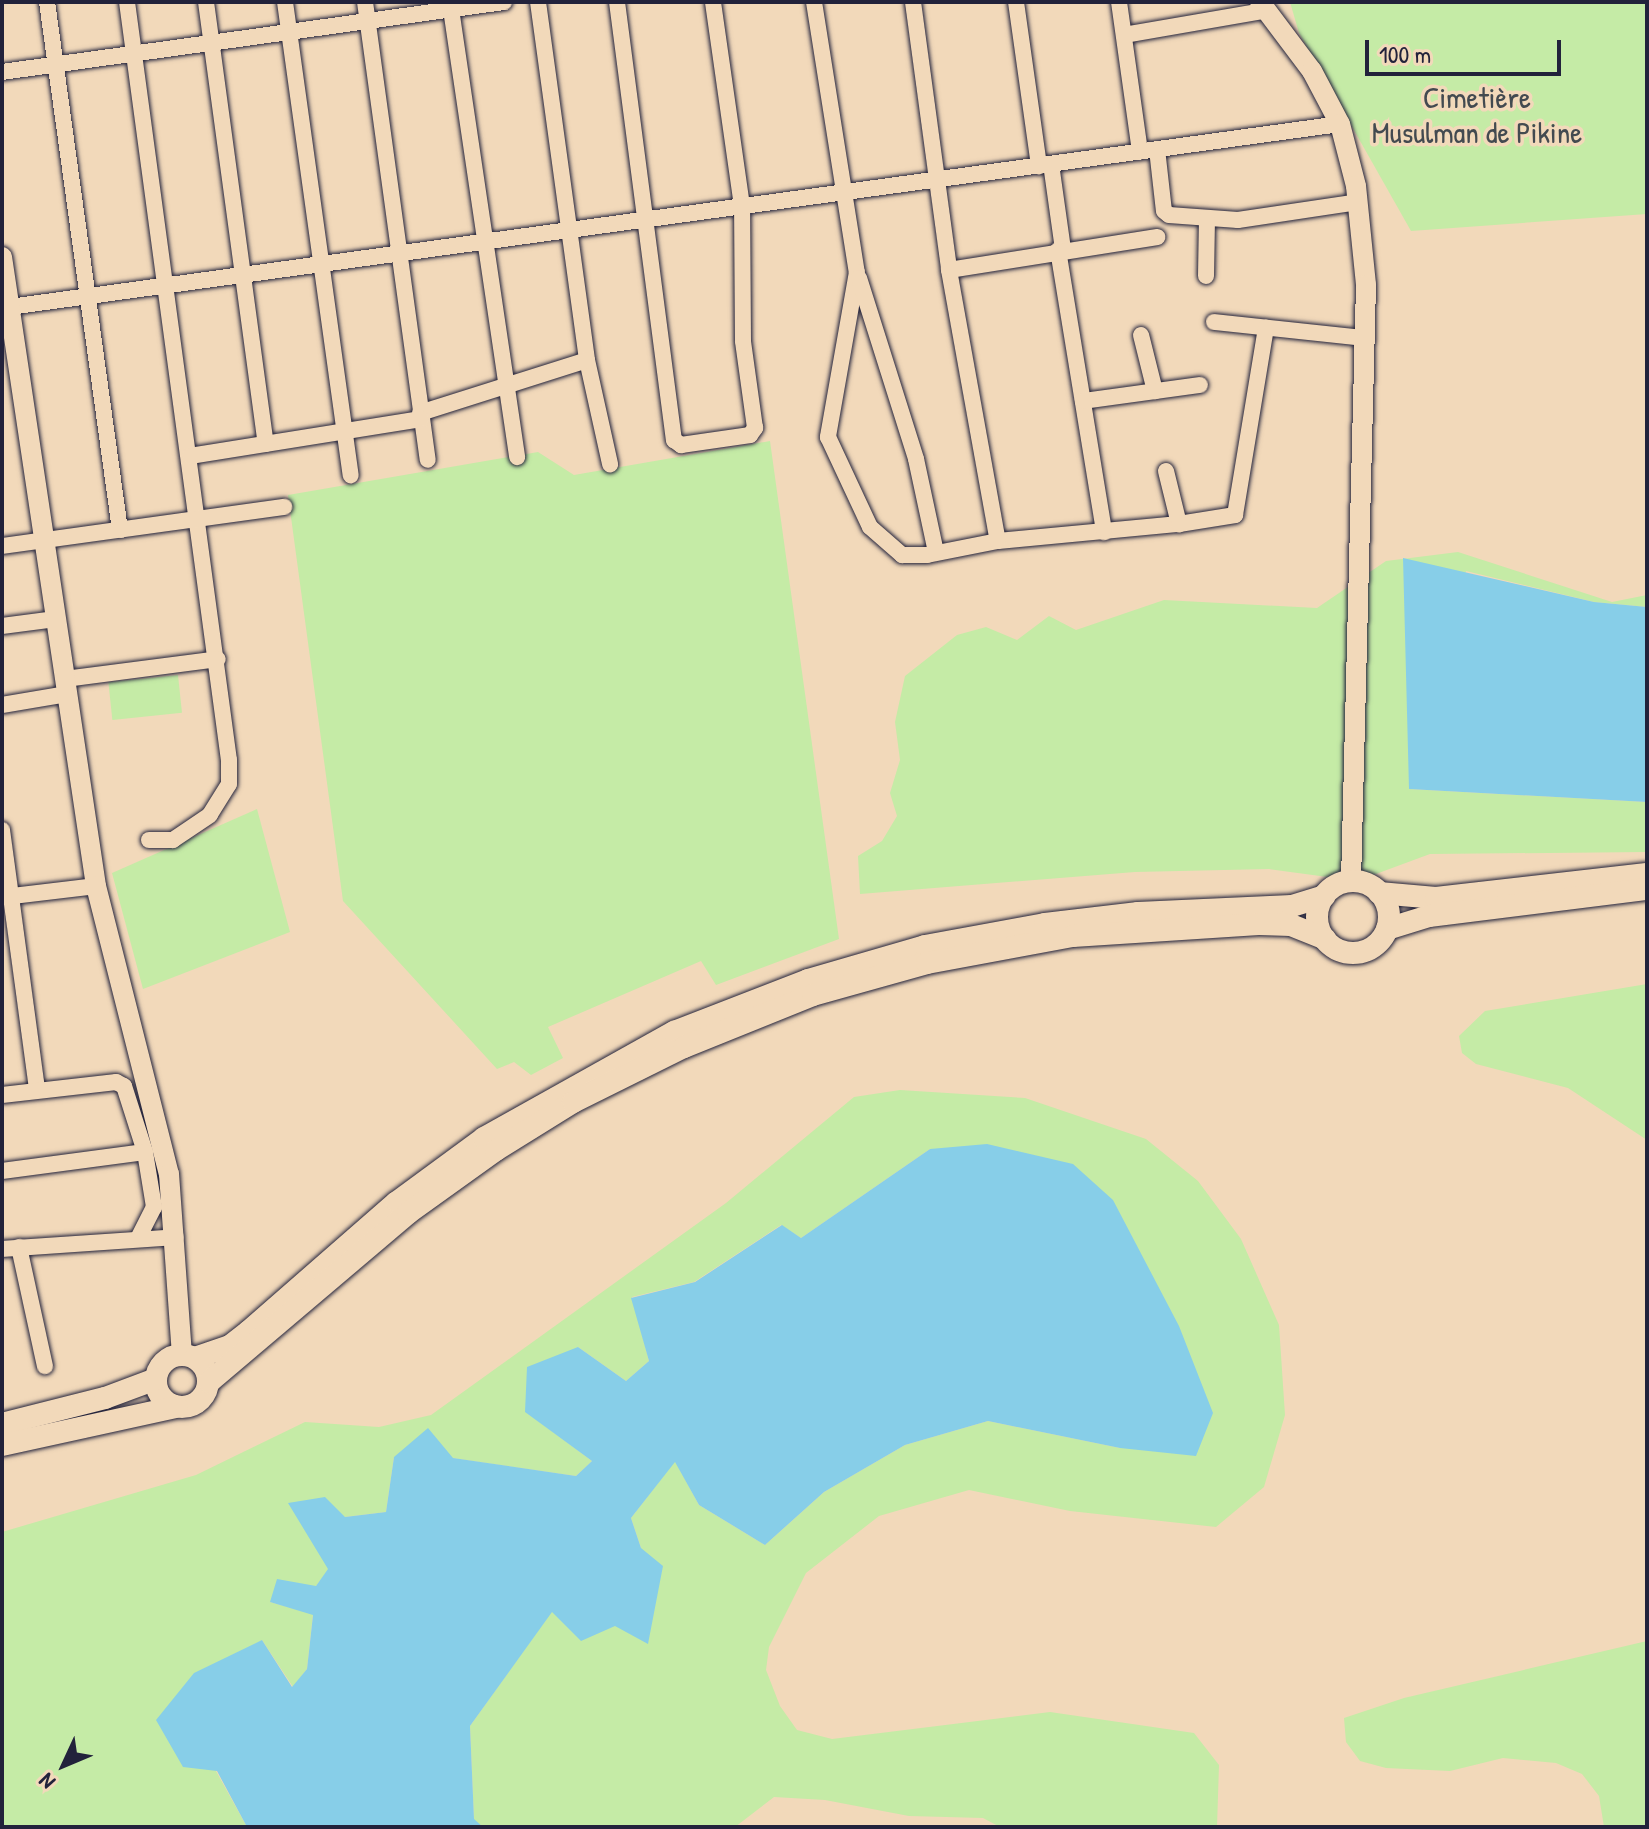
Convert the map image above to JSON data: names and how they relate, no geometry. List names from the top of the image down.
{
  "parks": ["Cimetière Musulman de Pikine"],
  "scale_bar": "100 m",
  "north": "bottom left"
}
